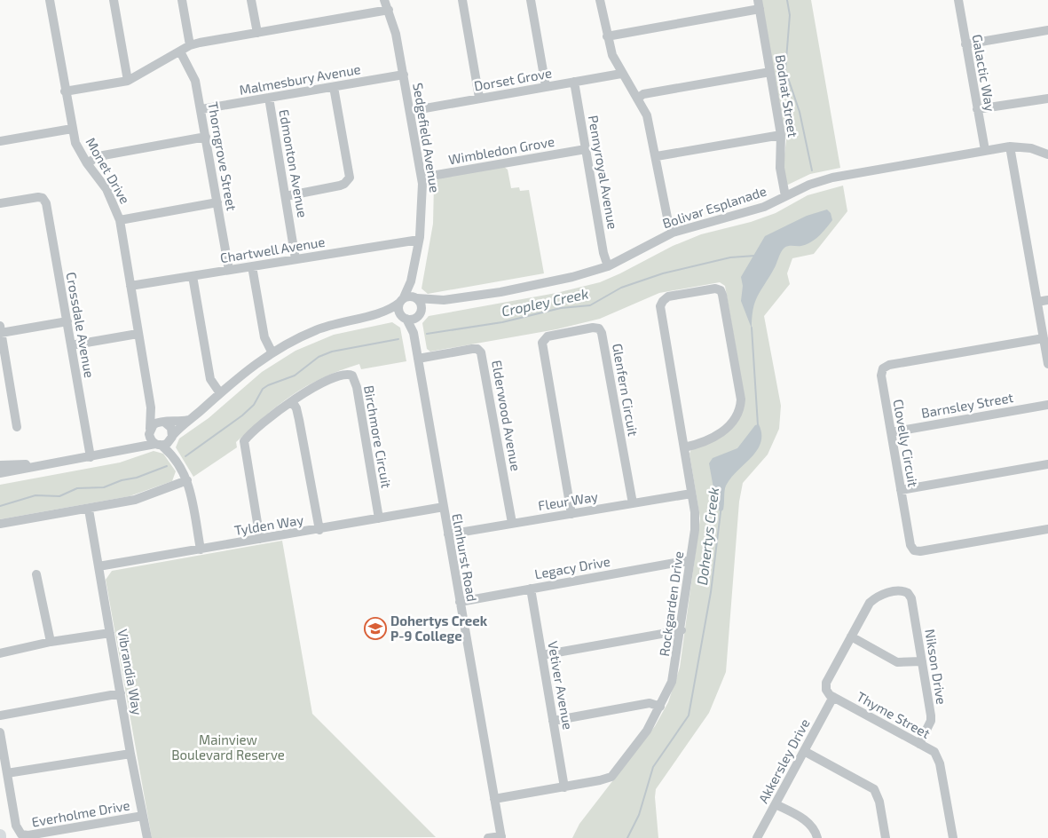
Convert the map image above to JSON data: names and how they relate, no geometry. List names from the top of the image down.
{
  "streets": {
    "street": [
      "Galactic Way",
      "Malmesbury Avenue",
      "Dorset Grove",
      "Bodnat Street",
      "Sedgefield Avenue",
      "Wimbledon Grove",
      "Thorngrove Street",
      "Edmonton Avenue",
      "Monet Drive",
      "Pennyroyal Avenue",
      "Bolivar Esplanade",
      "Chartwell Avenue",
      "Crossdale Avenue",
      "Glenfern Circuit",
      "Barnsley Street",
      "Elderwood Avenue",
      "Birchmore Circuit",
      "Clovelly Circuit",
      "Fleur Way",
      "Tylden Way",
      "Elmhurst Road",
      "Legacy Drive",
      "Rockgarden Drive",
      "Nikson Drive",
      "Vibrandia Way",
      "Vetiver Avenue",
      "Thyme Street",
      "Akkersley Drive",
      "Everholme Drive"
    ]
  },
  "crossings": [
    ["Galactic Way", "Bolivar Esplanade"],
    ["Malmesbury Avenue", "Sedgefield Avenue"],
    ["Malmesbury Avenue", "Thorngrove Street"],
    ["Malmesbury Avenue", "Edmonton Avenue"],
    ["Dorset Grove", "Sedgefield Avenue"],
    ["Dorset Grove", "Pennyroyal Avenue"],
    ["Bodnat Street", "Bolivar Esplanade"],
    ["Sedgefield Avenue", "Wimbledon Grove"],
    ["Sedgefield Avenue", "Bolivar Esplanade"],
    ["Sedgefield Avenue", "Chartwell Avenue"],
    ["Sedgefield Avenue", "Elmhurst Road"],
    ["Wimbledon Grove", "Pennyroyal Avenue"],
    ["Thorngrove Street", "Chartwell Avenue"],
    ["Edmonton Avenue", "Chartwell Avenue"],
    ["Monet Drive", "Chartwell Avenue"],
    ["Pennyroyal Avenue", "Bolivar Esplanade"],
    ["Bolivar Esplanade", "Elmhurst Road"],
    ["Glenfern Circuit", "Fleur Way"],
    ["Barnsley Street", "Clovelly Circuit"],
    ["Elderwood Avenue", "Fleur Way"],
    ["Elderwood Avenue", "Elmhurst Road"],
    ["Birchmore Circuit", "Tylden Way"],
    ["Fleur Way", "Elmhurst Road"],
    ["Fleur Way", "Rockgarden Drive"],
    ["Tylden Way", "Elmhurst Road"],
    ["Tylden Way", "Vibrandia Way"],
    ["Elmhurst Road", "Legacy Drive"],
    ["Elmhurst Road", "Rockgarden Drive"],
    ["Legacy Drive", "Rockgarden Drive"],
    ["Legacy Drive", "Vetiver Avenue"],
    ["Rockgarden Drive", "Vetiver Avenue"],
    ["Nikson Drive", "Thyme Street"],
    ["Vibrandia Way", "Everholme Drive"],
    ["Thyme Street", "Akkersley Drive"]
  ],
  "water": ["Cropley Creek", "Dohertys Creek"],
  "parks": ["Mainview Boulevard Reserve"],
  "places": {
    "school or university": ["Dohertys Creek P-9 College"]
  }
}
